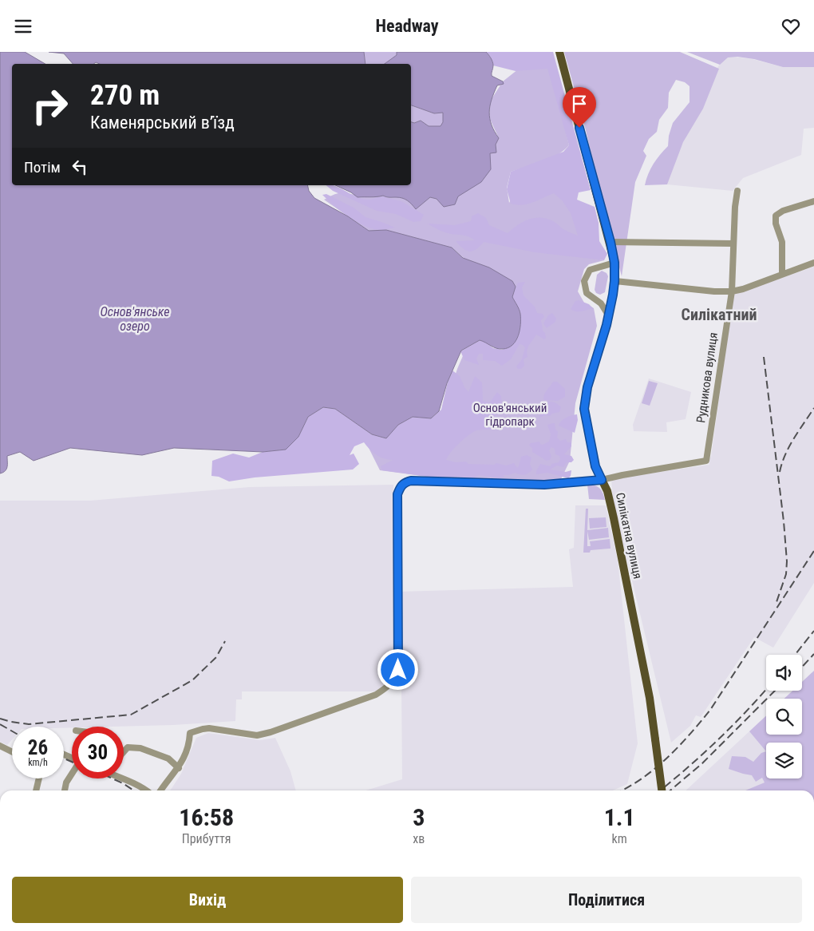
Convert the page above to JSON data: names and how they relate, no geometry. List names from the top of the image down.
{
  "streets": {
    "main road": ["Силікатна вулиця"],
    "street": ["Рудникова вулиця"]
  },
  "crossings": [
    ["Рудникова вулиця", "Силікатна вулиця"]
  ],
  "districts": ["Силікатний"],
  "water": ["Основ'янське озеро"],
  "parks": ["Основ'янський гідропарк"],
  "page": {
    "header": "Headway",
    "turn": ["270 m", "Каменярський в’їзд"],
    "then": "Потім",
    "speed": "26 km/h",
    "limit": "30",
    "eta": [
      "16:58",
      "Прибуття",
      "3",
      "хв",
      "1.1",
      "km"
    ],
    "buttons": ["Вихід", "Поділитися"]
  }
}
